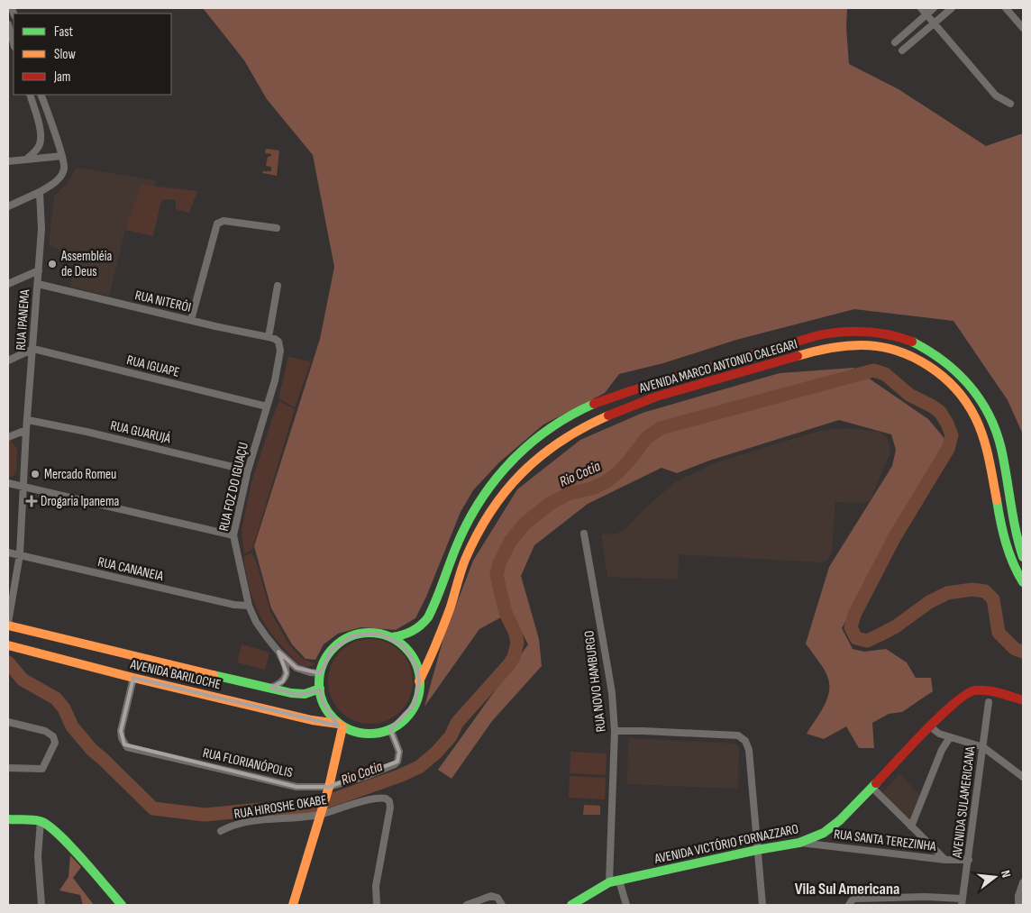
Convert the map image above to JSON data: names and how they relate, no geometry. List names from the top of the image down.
{
  "streets": {
    "main road": ["AVENIDA MARCO ANTONIO CALEGARI", "AVENIDA BARILOCHE", "AVENIDA VICTÓRIO FORNAZZARO"],
    "street": [
      "RUA NITERÓI",
      "RUA IPANEMA",
      "RUA IGUAPE",
      "RUA GUARUJÁ",
      "RUA FOZ DO IGUAÇU",
      "RUA CANANEIA",
      "RUA NOVO HAMBURGO",
      "RUA FLORIANÓPOLIS",
      "AVENIDA SULAMERICANA",
      "RUA HIROSHE OKABE",
      "RUA SANTA TEREZINHA"
    ]
  },
  "crossings": [
    ["RUA NITERÓI", "RUA IPANEMA"],
    ["RUA NITERÓI", "RUA FOZ DO IGUAÇU"],
    ["RUA IPANEMA", "RUA IGUAPE"],
    ["RUA IPANEMA", "RUA GUARUJÁ"],
    ["RUA IPANEMA", "RUA CANANEIA"],
    ["RUA IPANEMA", "AVENIDA BARILOCHE"],
    ["RUA IGUAPE", "RUA FOZ DO IGUAÇU"],
    ["AVENIDA MARCO ANTONIO CALEGARI", "RUA FOZ DO IGUAÇU"],
    ["AVENIDA MARCO ANTONIO CALEGARI", "AVENIDA BARILOCHE"],
    ["AVENIDA MARCO ANTONIO CALEGARI", "RUA FLORIANÓPOLIS"],
    ["RUA GUARUJÁ", "RUA FOZ DO IGUAÇU"],
    ["RUA FOZ DO IGUAÇU", "RUA CANANEIA"],
    ["RUA FOZ DO IGUAÇU", "AVENIDA BARILOCHE"],
    ["RUA FOZ DO IGUAÇU", "RUA FLORIANÓPOLIS"],
    ["AVENIDA BARILOCHE", "RUA FLORIANÓPOLIS"],
    ["RUA NOVO HAMBURGO", "AVENIDA VICTÓRIO FORNAZZARO"],
    ["AVENIDA SULAMERICANA", "RUA SANTA TEREZINHA"],
    ["RUA SANTA TEREZINHA", "AVENIDA VICTÓRIO FORNAZZARO"]
  ],
  "districts": ["Vila Sul Americana"],
  "water": ["Rio Cotia"],
  "places": {
    "other": ["Assembléia de Deus", "Mercado Romeu"],
    "health": ["Drogaria Ipanema"]
  },
  "legend": ["Fast", "Slow", "Jam"],
  "north": "right"
}
